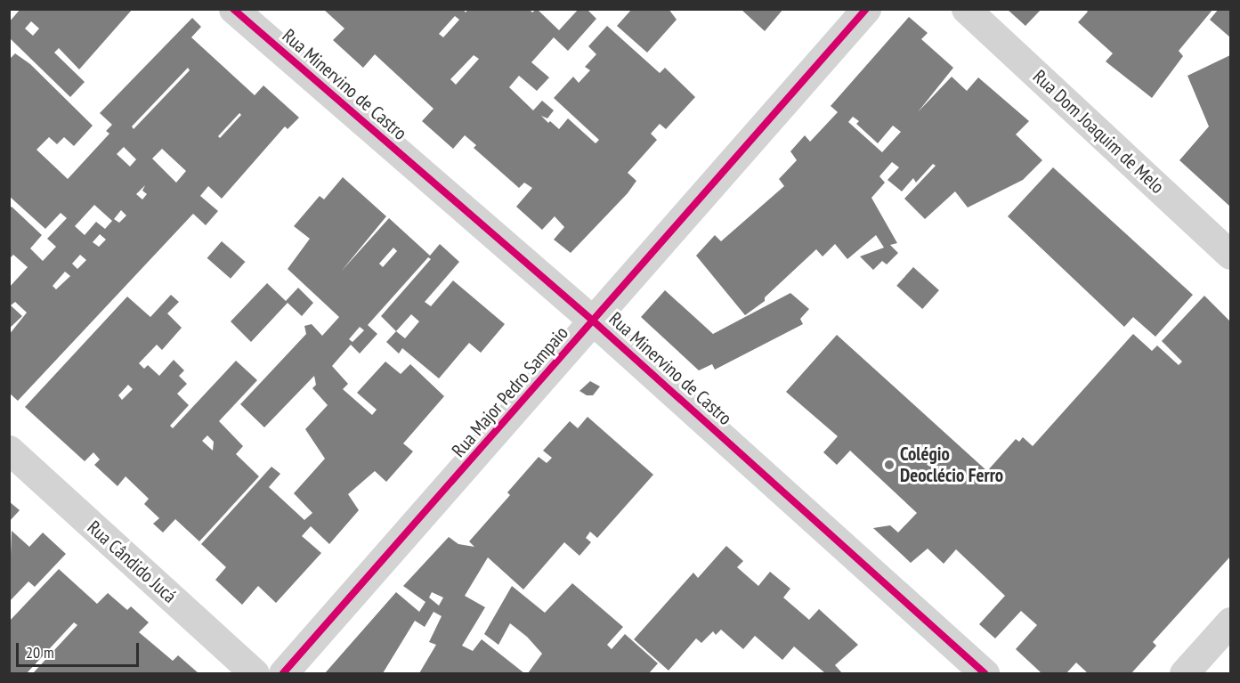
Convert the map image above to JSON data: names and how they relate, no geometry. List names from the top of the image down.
{
  "streets": {
    "street": [
      "Rua Minervino de Castro",
      "Rua Dom Joaquim de Melo",
      "Rua Major Pedro Sampaio",
      "Rua Cândido Jucá"
    ]
  },
  "crossings": [
    ["Rua Minervino de Castro", "Rua Major Pedro Sampaio"]
  ],
  "places": ["Colégio Deoclécio Ferro"],
  "scale_bar": "20 m"
}
